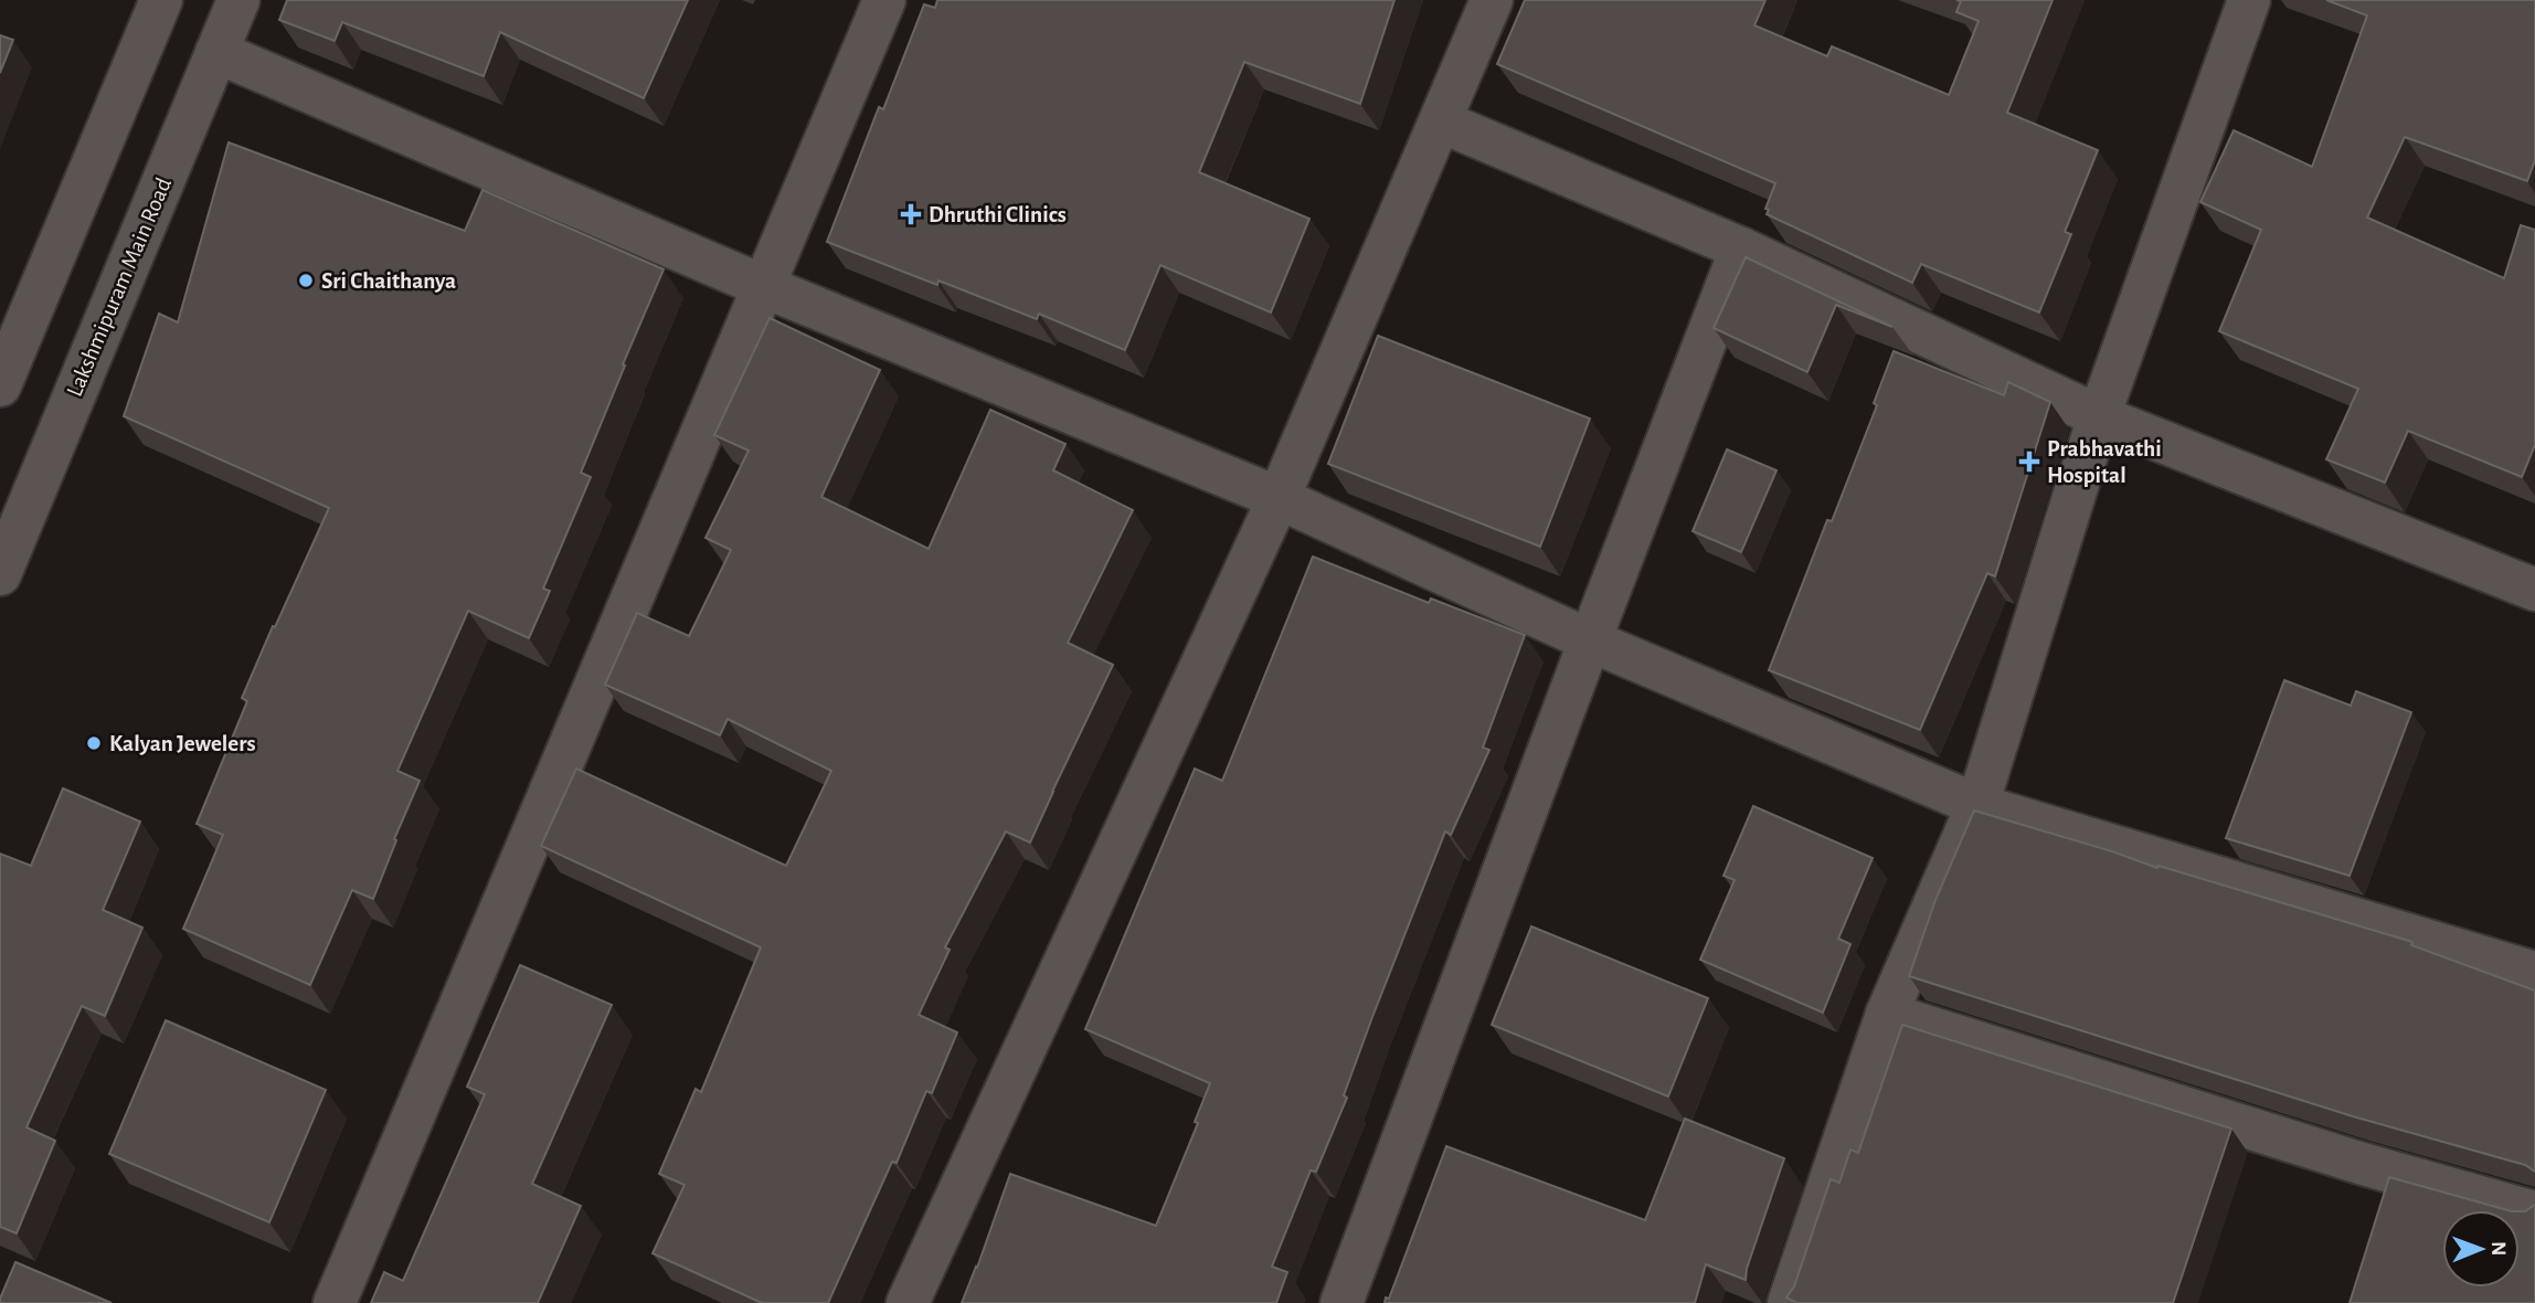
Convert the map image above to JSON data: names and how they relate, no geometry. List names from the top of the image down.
{
  "streets": {
    "street": ["Lakshmipuram Main Road"]
  },
  "places": {
    "health": ["Dhruthi Clinics", "Prabhavathi Hospital"],
    "other": ["Sri Chaithanya", "Kalyan Jewelers"]
  },
  "north": "right"
}
